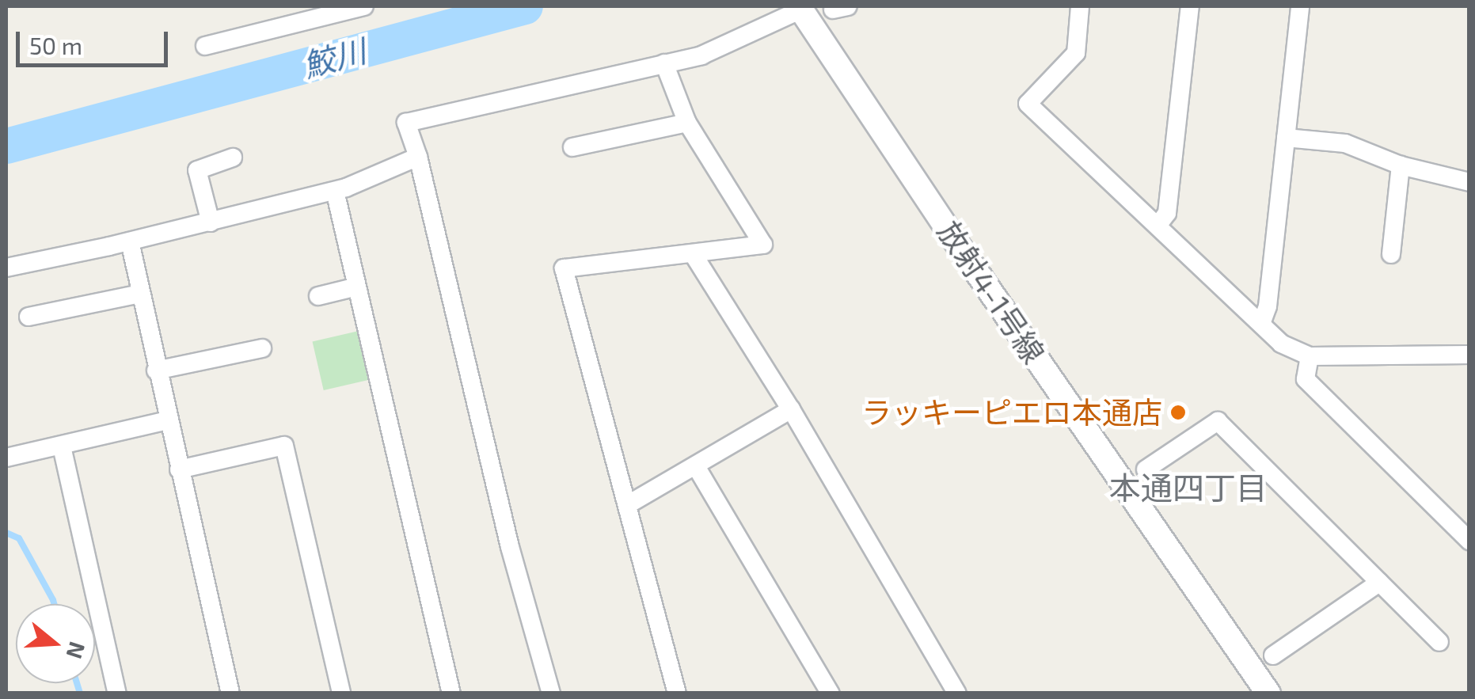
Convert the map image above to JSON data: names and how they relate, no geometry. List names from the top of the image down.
{
  "streets": {
    "street": ["放射4-1号線"]
  },
  "districts": ["本通四丁目"],
  "water": ["鮫川"],
  "places": ["ラッキーピエロ本通店"],
  "scale_bar": "50 m",
  "north": "right"
}
